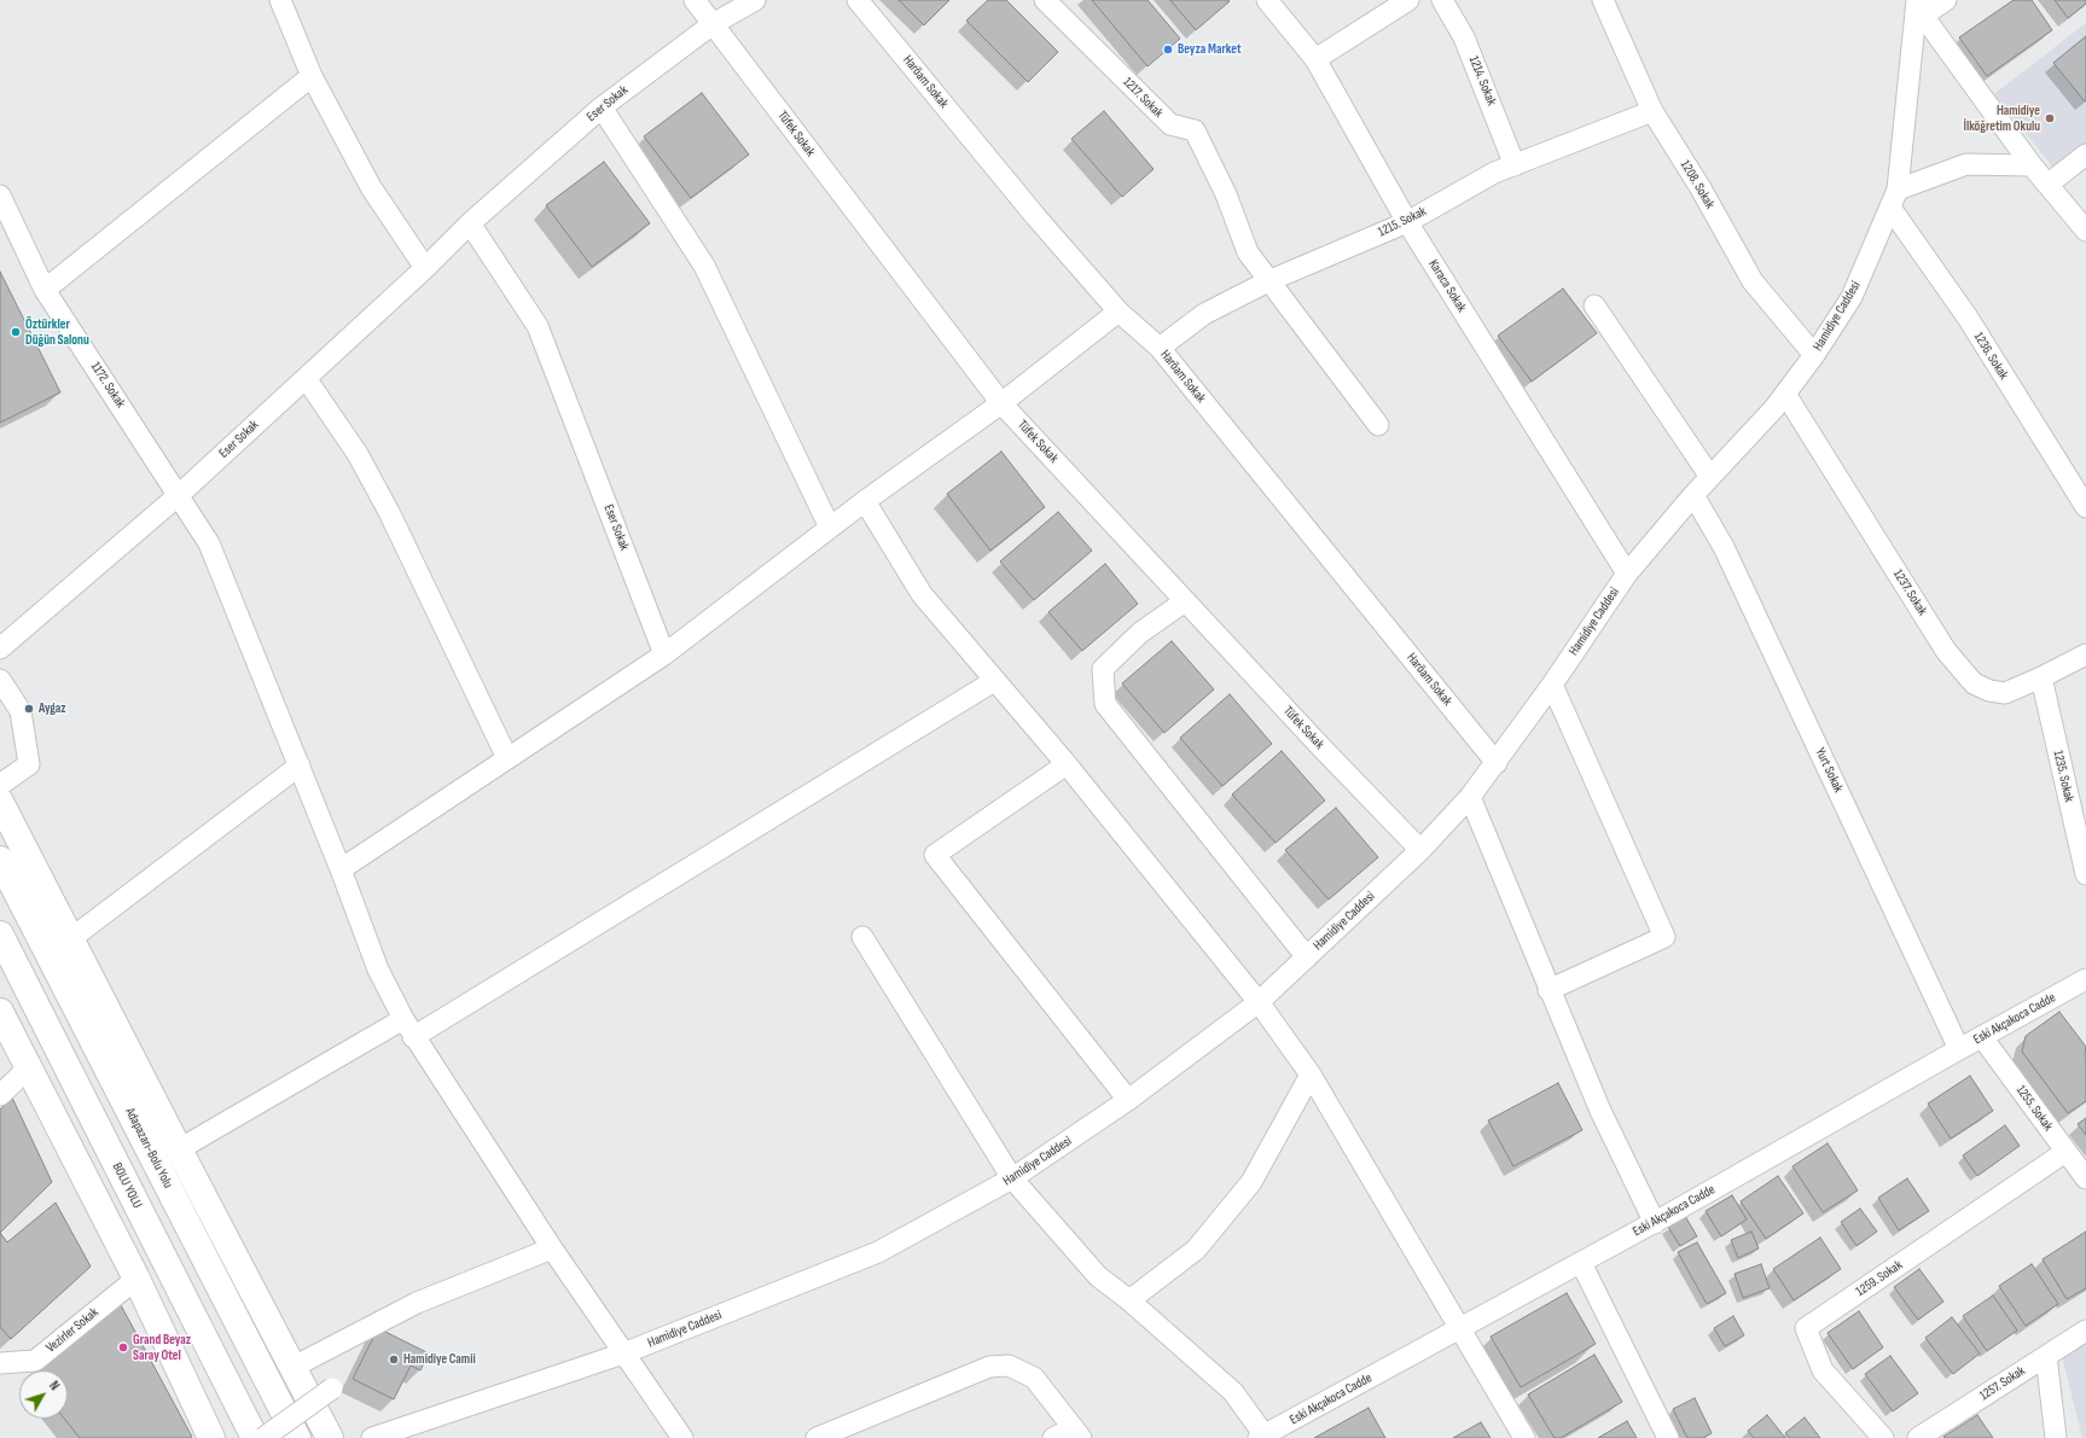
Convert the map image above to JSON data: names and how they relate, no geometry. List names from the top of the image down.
{
  "streets": {
    "highway": ["Adapazarı-Bolu Yolu", "BOLU YOLU"],
    "street": [
      "1214. Sokak",
      "Haröam Sokak",
      "1217. Sokak",
      "Eser Sokak",
      "Tüfek Sokak",
      "1208. Sokak",
      "1215. Sokak",
      "Karaca Sokak",
      "Hamidiye Caddesi",
      "1236. Sokak",
      "1172. Sokak",
      "1237. Sokak",
      "Yurt Sokak",
      "1235. Sokak",
      "Eski Akçakoca Cadde",
      "1255. Sokak",
      "1259. Sokak",
      "Vezirler Sokak",
      "1257. Sokak"
    ]
  },
  "crossings": [
    ["1214. Sokak", "1215. Sokak"],
    ["Haröam Sokak", "1215. Sokak"],
    ["Haröam Sokak", "Hamidiye Caddesi"],
    ["1217. Sokak", "1215. Sokak"],
    ["Eser Sokak", "Tüfek Sokak"],
    ["Eser Sokak", "1172. Sokak"],
    ["Tüfek Sokak", "Hamidiye Caddesi"],
    ["1208. Sokak", "1215. Sokak"],
    ["1208. Sokak", "Hamidiye Caddesi"],
    ["1215. Sokak", "Karaca Sokak"],
    ["Karaca Sokak", "Hamidiye Caddesi"],
    ["Hamidiye Caddesi", "1236. Sokak"],
    ["Hamidiye Caddesi", "1172. Sokak"],
    ["Hamidiye Caddesi", "1237. Sokak"],
    ["Hamidiye Caddesi", "Yurt Sokak"],
    ["1237. Sokak", "1235. Sokak"],
    ["Yurt Sokak", "Eski Akçakoca Cadde"],
    ["Eski Akçakoca Cadde", "1255. Sokak"],
    ["1255. Sokak", "1259. Sokak"]
  ],
  "places": [
    "Beyza Market",
    "Hamidiye İlköğretim Okulu",
    "Öztürkler Düğün Salonu",
    "Aygaz",
    "Grand Beyaz Saray Otel",
    "Hamidiye Camii"
  ],
  "north": "top right"
}
